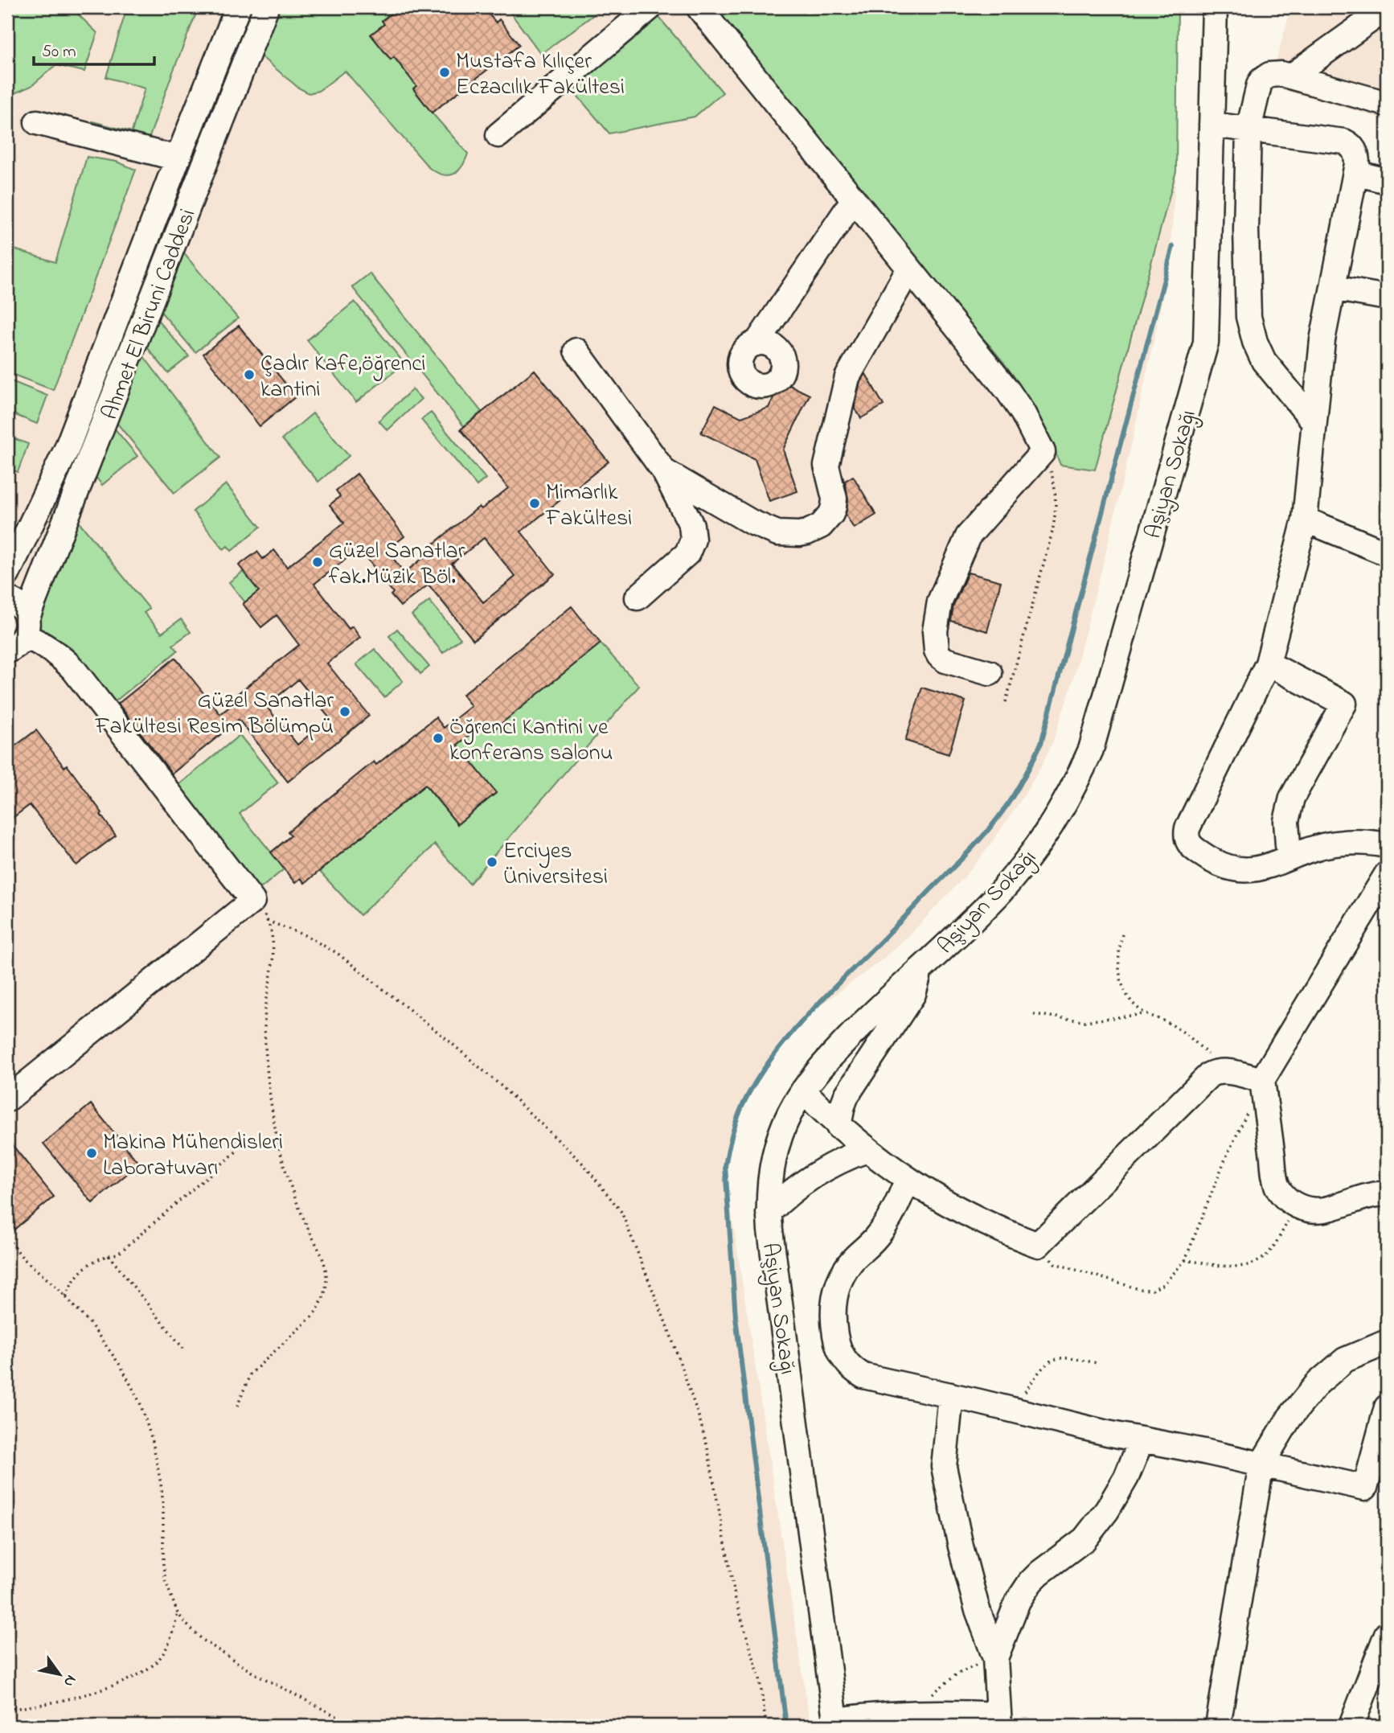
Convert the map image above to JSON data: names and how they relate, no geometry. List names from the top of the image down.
{
  "streets": {
    "street": ["Ahmet El Biruni Caddesi", "Aşiyan Sokağı"]
  },
  "places": [
    "Mustafa Kılıçer Eczacılık Fakültesi",
    "Çadır Kafe,öğrenci kantini",
    "Mimarlık Fakültesi",
    "Güzel Sanatlar fak.Müzik Böl.",
    "Güzel Sanatlar Fakültesi Resim Bölümpü",
    "Öğrenci Kantini ve konferans salonu",
    "Erciyes Üniversitesi",
    "Makina Mühendisleri Laboratuvarı"
  ],
  "scale_bar": "50 m",
  "north": "bottom right"
}
